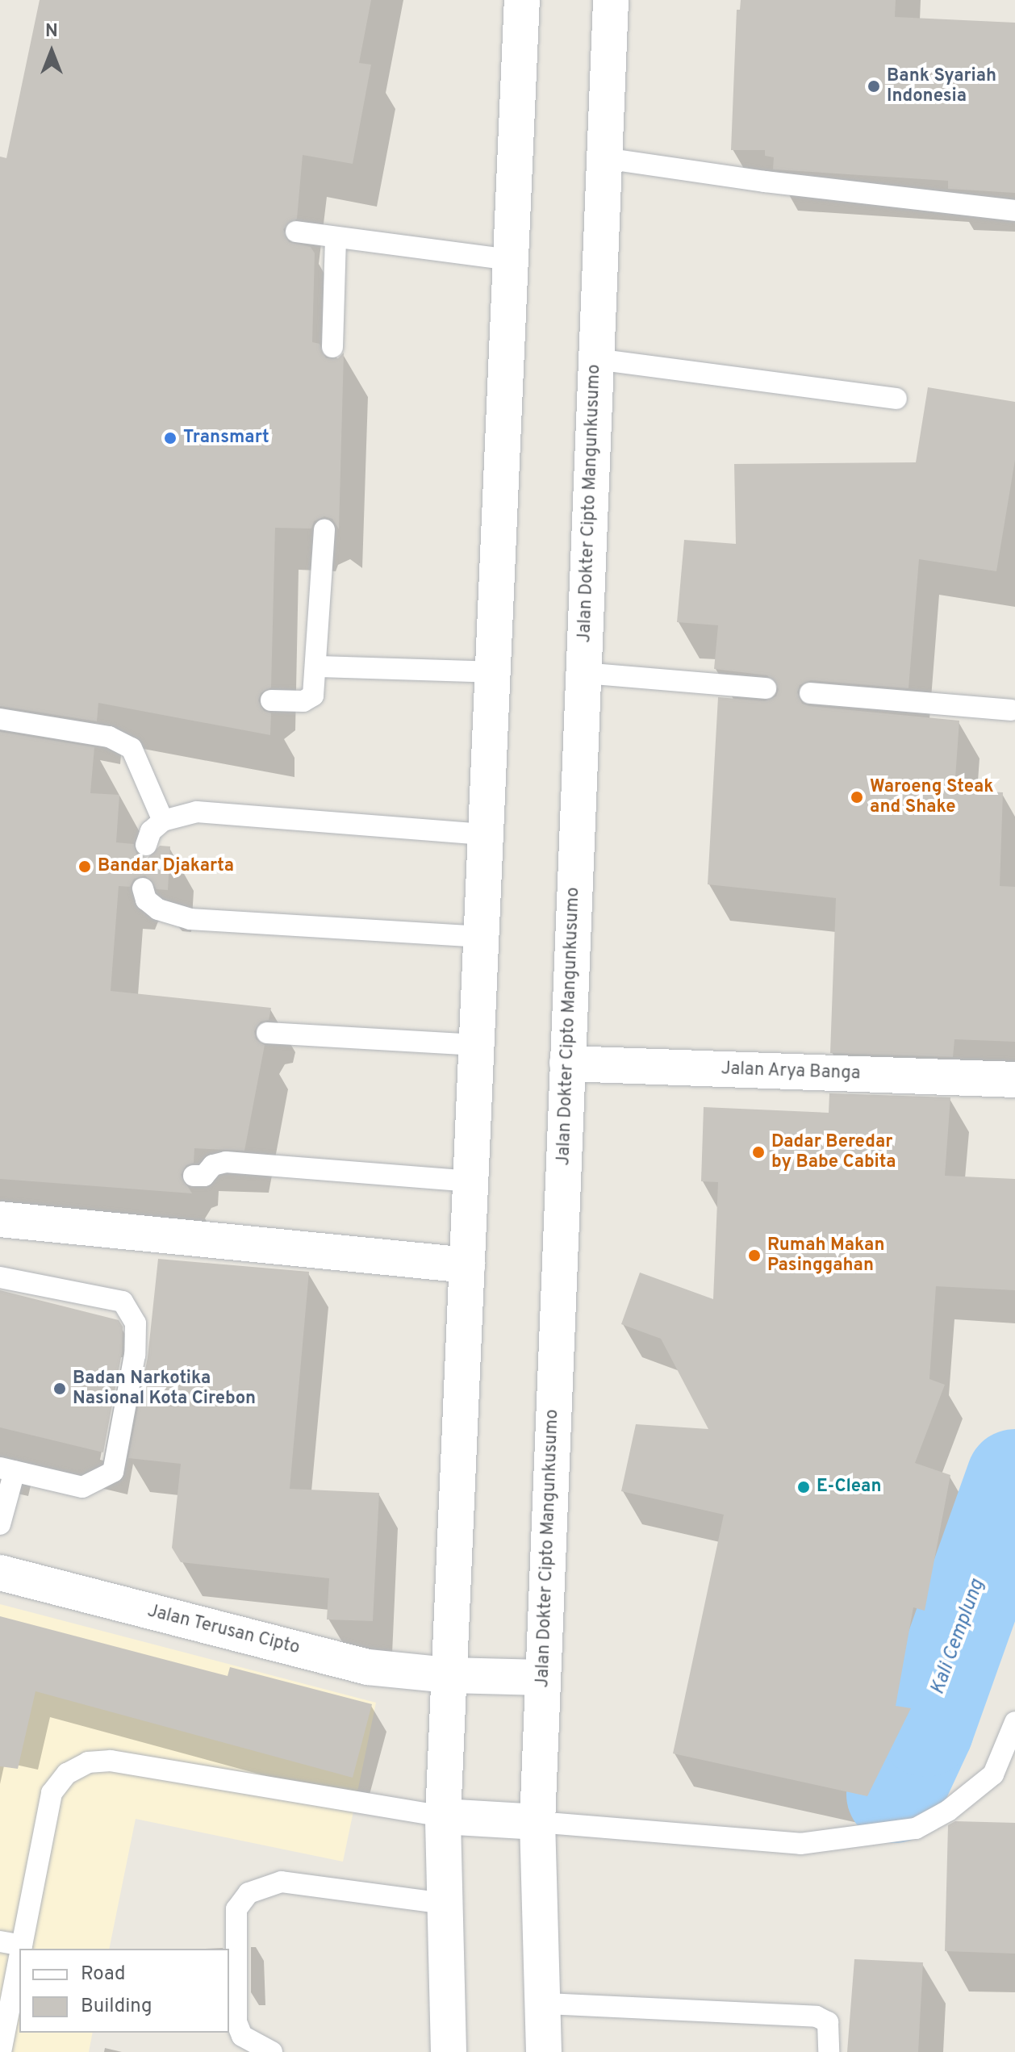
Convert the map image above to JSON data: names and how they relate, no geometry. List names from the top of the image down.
{
  "streets": {
    "main road": ["Jalan Dokter Cipto Mangunkusumo", "Jalan Arya Banga", "Jalan Terusan Cipto"]
  },
  "crossings": [
    ["Jalan Dokter Cipto Mangunkusumo", "Jalan Arya Banga"],
    ["Jalan Dokter Cipto Mangunkusumo", "Jalan Terusan Cipto"]
  ],
  "water": ["Kali Cemplung"],
  "places": [
    "Bank Syariah Indonesia",
    "Transmart",
    "Waroeng Steak and Shake",
    "Bandar Djakarta",
    "Dadar Beredar by Babe Cabita",
    "Rumah Makan Pasinggahan",
    "Badan Narkotika Nasional Kota Cirebon",
    "E-Clean"
  ],
  "legend": ["Road", "Building"],
  "north": "top"
}
